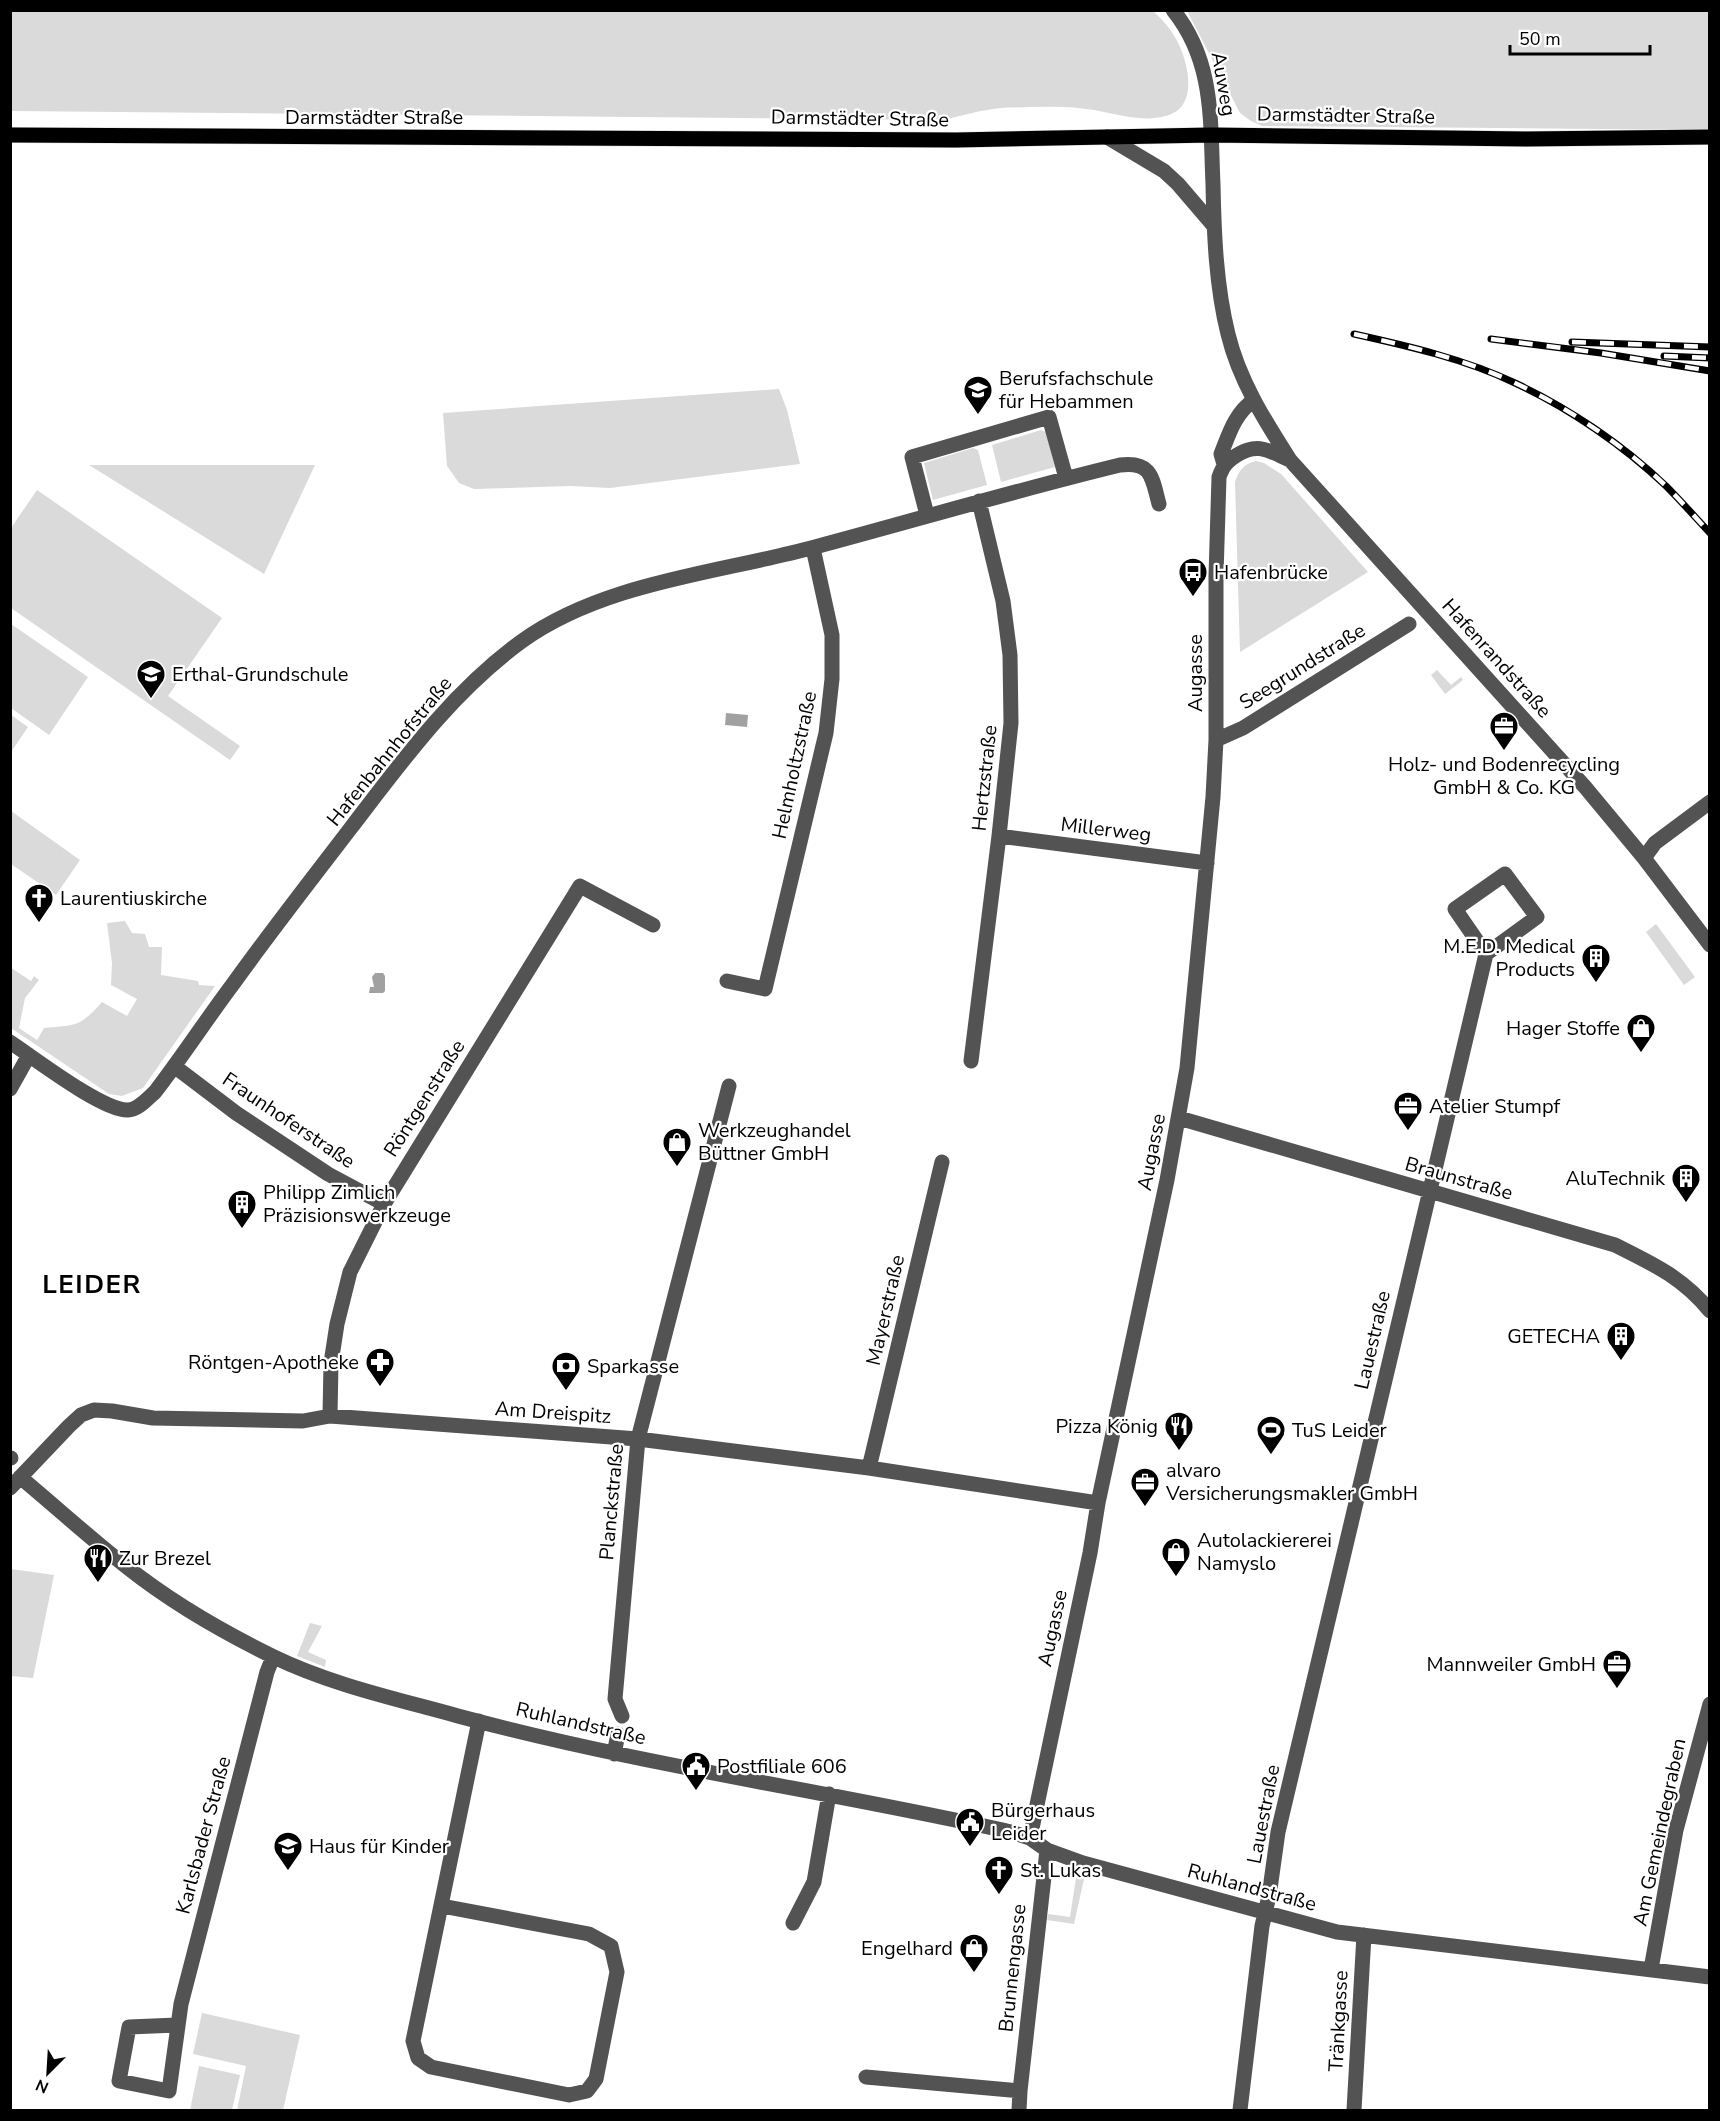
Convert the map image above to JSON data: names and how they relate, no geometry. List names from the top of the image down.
{
  "streets": {
    "main road": ["Darmstädter Straße"],
    "street": [
      "Auweg",
      "Hafenrandstraße",
      "Seegrundstraße",
      "Augasse",
      "Hafenbahnhofstraße",
      "Helmholtzstraße",
      "Hertzstraße",
      "Millerweg",
      "Röntgenstraße",
      "Fraunhoferstraße",
      "Braunstraße",
      "Mayerstraße",
      "Lauestraße",
      "Am Dreispitz",
      "Planckstraße",
      "Ruhlandstraße",
      "Am Gemeindegraben",
      "Karlsbader Straße",
      "Brunnengasse",
      "Tränkgasse"
    ]
  },
  "crossings": [
    ["Auweg", "Darmstädter Straße"],
    ["Hafenrandstraße", "Augasse"],
    ["Seegrundstraße", "Augasse"],
    ["Augasse", "Millerweg"],
    ["Augasse", "Braunstraße"],
    ["Augasse", "Am Dreispitz"],
    ["Augasse", "Ruhlandstraße"],
    ["Hafenbahnhofstraße", "Helmholtzstraße"],
    ["Hafenbahnhofstraße", "Hertzstraße"],
    ["Hafenbahnhofstraße", "Fraunhoferstraße"],
    ["Hertzstraße", "Millerweg"],
    ["Röntgenstraße", "Fraunhoferstraße"],
    ["Röntgenstraße", "Am Dreispitz"],
    ["Braunstraße", "Lauestraße"],
    ["Mayerstraße", "Am Dreispitz"],
    ["Lauestraße", "Ruhlandstraße"],
    ["Am Dreispitz", "Planckstraße"],
    ["Am Dreispitz", "Ruhlandstraße"],
    ["Ruhlandstraße", "Am Gemeindegraben"],
    ["Ruhlandstraße", "Karlsbader Straße"],
    ["Ruhlandstraße", "Brunnengasse"],
    ["Ruhlandstraße", "Tränkgasse"]
  ],
  "districts": ["LEIDER"],
  "places": {
    "school or university": ["Berufsfachschule für Hebammen", "Erthal-Grundschule", "Haus für Kinder"],
    "bus stop": ["Hafenbrücke"],
    "office": [
      "Holz- und Bodenrecycling GmbH & Co. KG",
      "Atelier Stumpf",
      "alvaro Versicherungsmakler GmbH",
      "Mannweiler GmbH"
    ],
    "church": ["Laurentiuskirche", "St. Lukas"],
    "building": [
      "M.E.D. Medical Products",
      "AluTechnik",
      "Philipp Zimlich Präzisionswerkzeuge",
      "GETECHA"
    ],
    "shop": [
      "Hager Stoffe",
      "Werkzeughandel Büttner GmbH",
      "Autolackiererei Namyslo",
      "Engelhard"
    ],
    "pharmacy": ["Röntgen-Apotheke"],
    "bank": ["Sparkasse"],
    "restaurant": ["Pizza König", "Zur Brezel"],
    "sports": ["TuS Leider"],
    "public building": ["Postfiliale 606", "Bürgerhaus Leider"]
  },
  "scale_bar": "50 m",
  "north": "bottom left"
}
